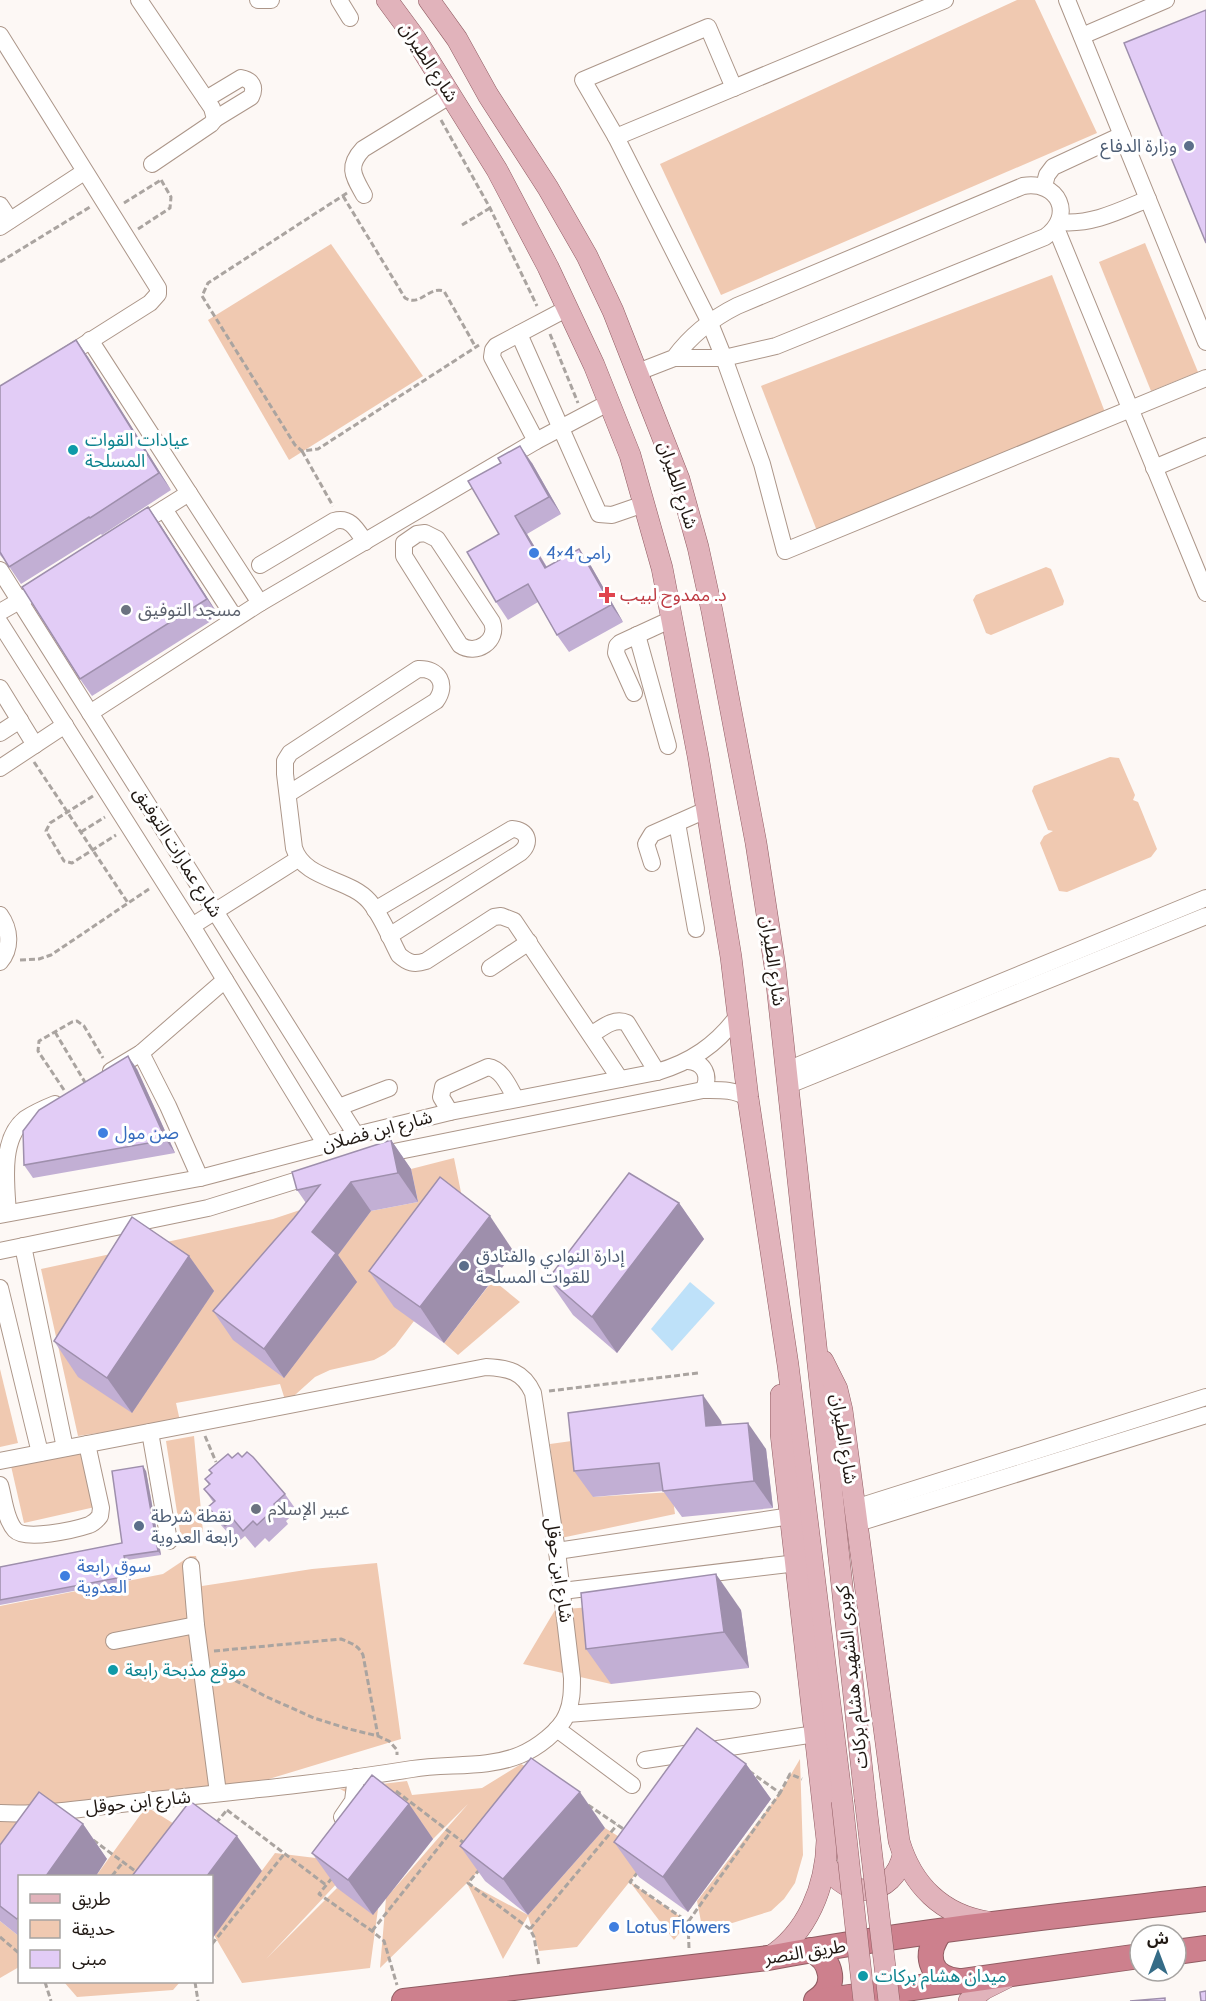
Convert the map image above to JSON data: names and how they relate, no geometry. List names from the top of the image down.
{
  "streets": {
    "highway": ["طريق النصر"],
    "main road": ["شارع الطيران", "كوبرى الشهيد هشام بركات"],
    "street": ["شارع عمارات التوفيق", "شارع ابن فضلان", "شارع ابن حوقل"]
  },
  "crossings": [
    ["شارع الطيران", "شارع ابن فضلان"],
    ["شارع الطيران", "كوبرى الشهيد هشام بركات"],
    ["شارع الطيران", "طريق النصر"],
    ["شارع عمارات التوفيق", "شارع ابن فضلان"]
  ],
  "places": {
    "other": [
      "وزارة الدفاع",
      "عيادات القوات المسلحة",
      "رامى 4×4",
      "مسجد التوفيق",
      "صن مول",
      "إدارة النوادي والفنادق للقوات المسلحة",
      "عبير الإسلام",
      "نقطة شرطة رابعة العدوية",
      "سوق رابعة العدوية",
      "موقع مذبحة رابعة",
      "Lotus Flowers",
      "ميدان هشام بركات"
    ],
    "health": ["د. ممدوح لبيب"]
  },
  "legend": ["طريق", "حديقة", "مبنى"],
  "north": "top"
}
